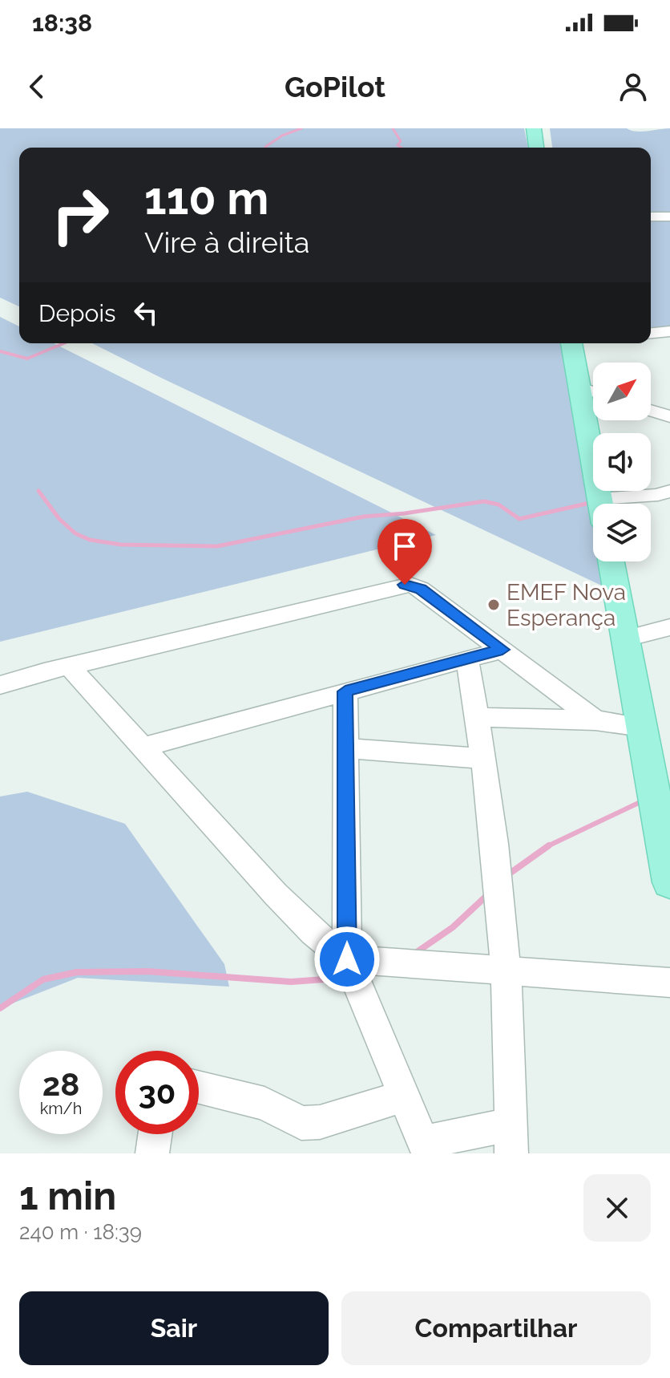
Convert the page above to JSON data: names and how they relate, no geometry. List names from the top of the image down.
{
  "places": ["EMEF Nova Esperança"],
  "north": "top right",
  "page": {
    "status": "18:38",
    "header": "GoPilot",
    "turn": ["110 m", "Vire à direita"],
    "then": "Depois",
    "speed": "28 km/h",
    "limit": "30",
    "heading": ["1 min", "240 m · 18:39"],
    "buttons": ["Sair", "Compartilhar"]
  }
}
